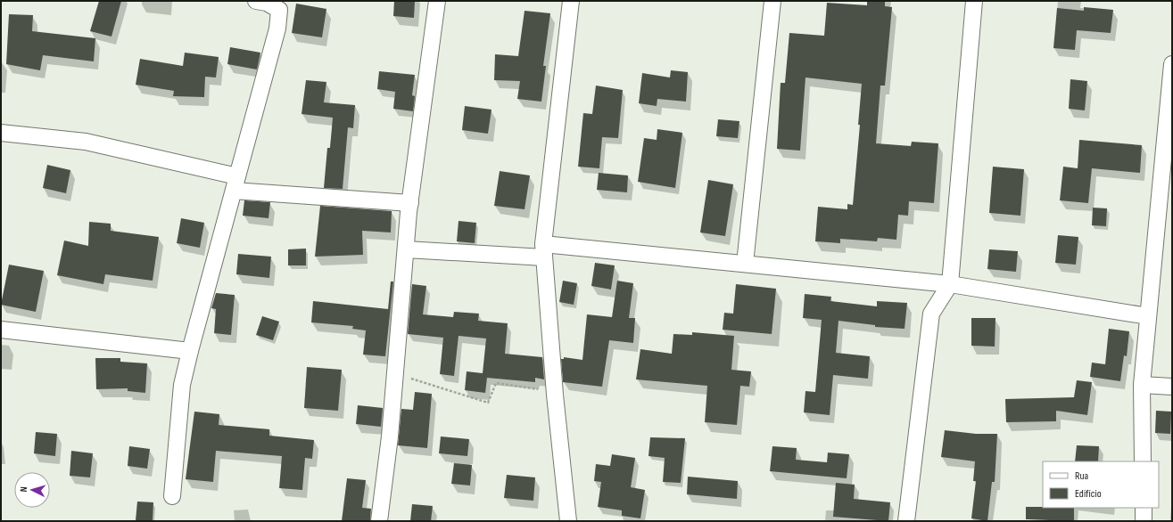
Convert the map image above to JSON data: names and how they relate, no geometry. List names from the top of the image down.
{
  "legend": ["Rua", "Edifício"],
  "north": "left"
}
